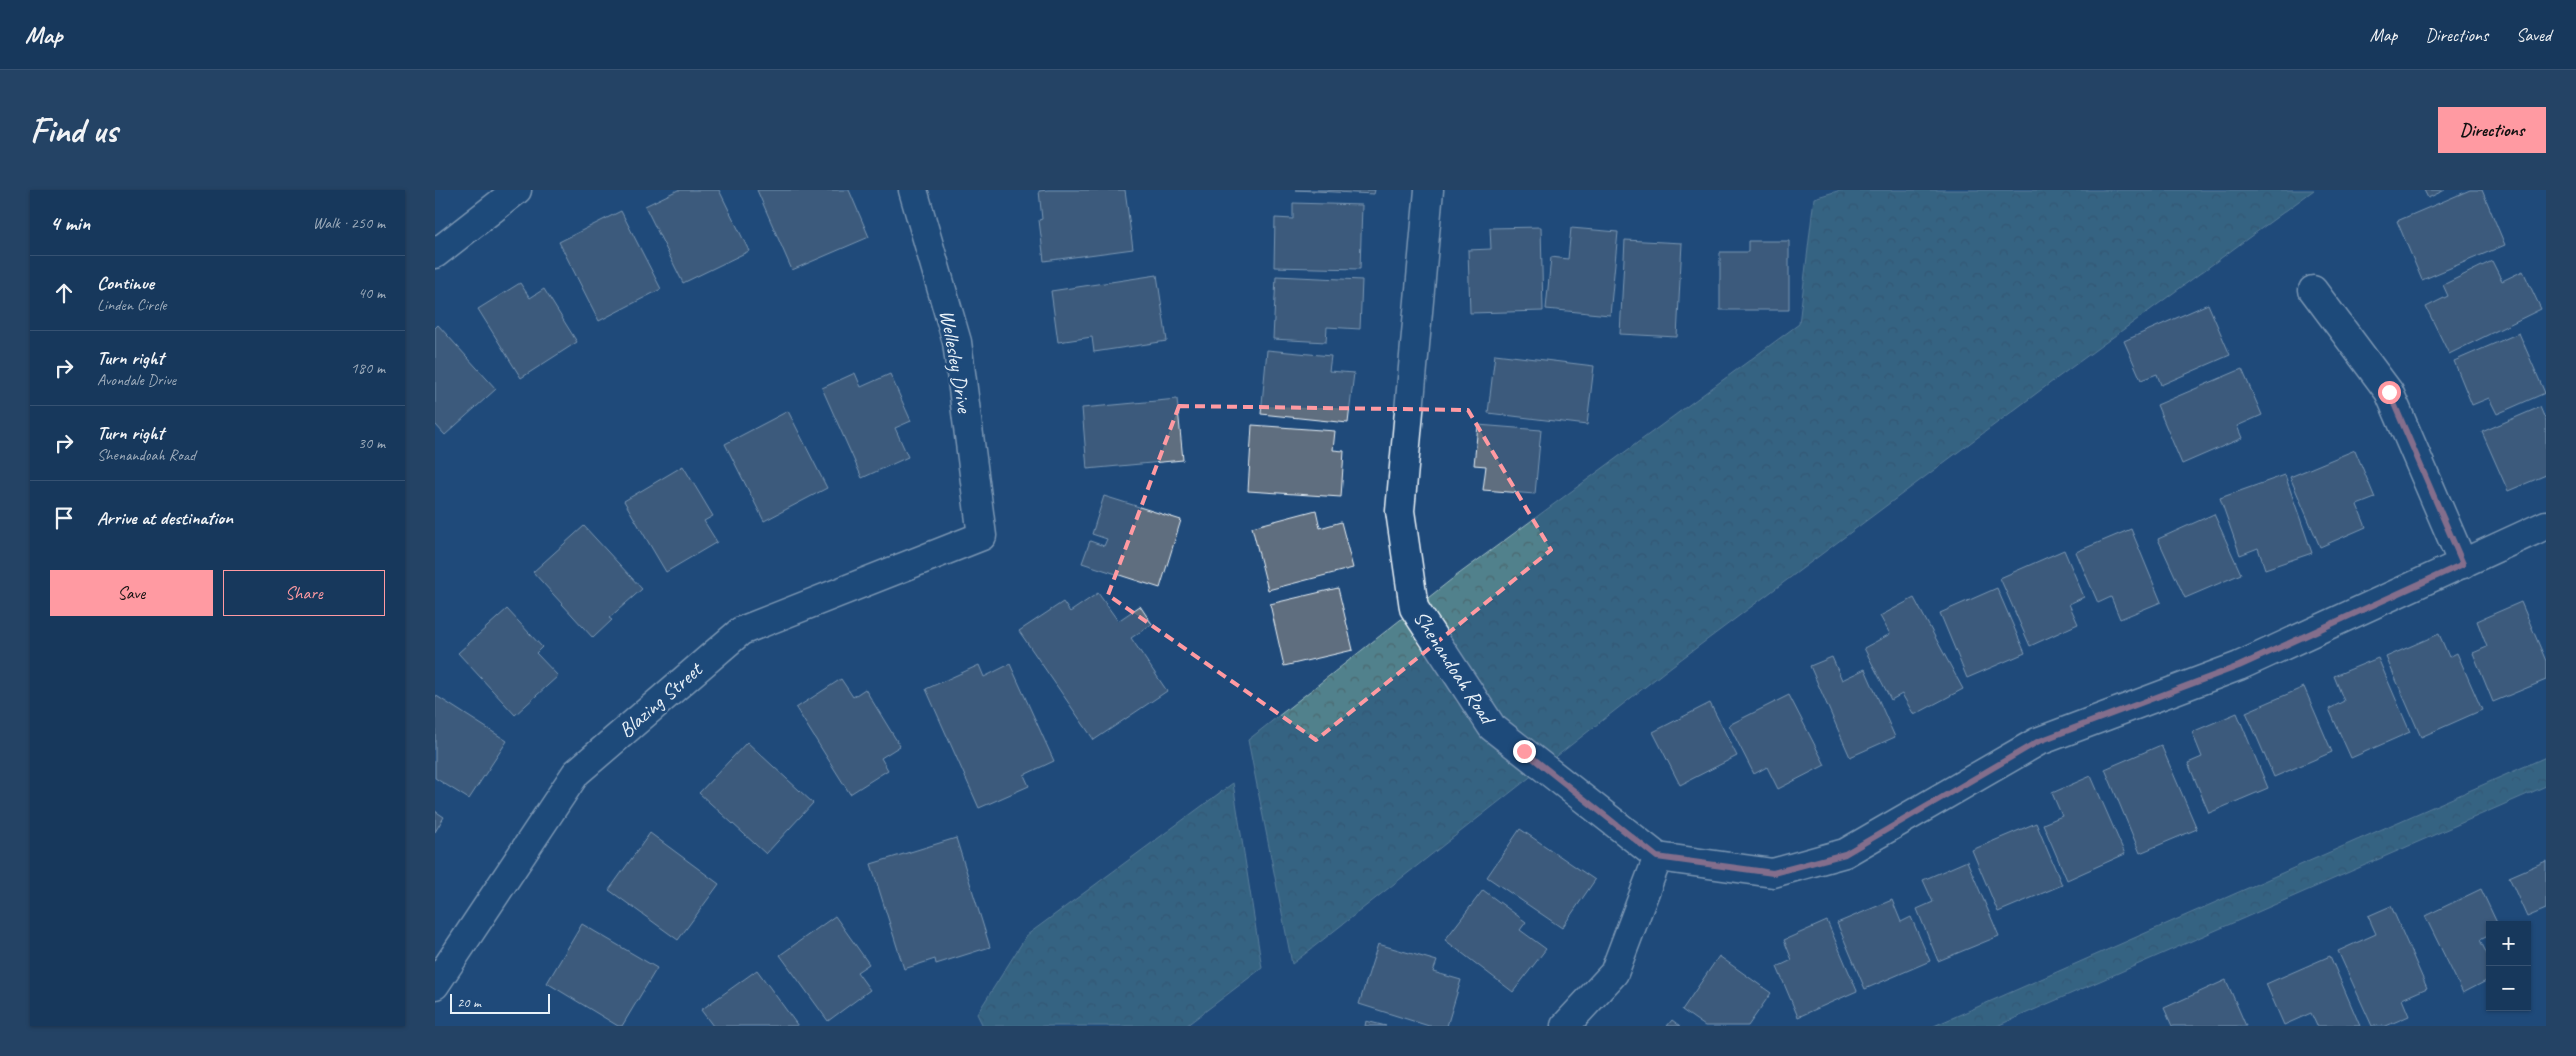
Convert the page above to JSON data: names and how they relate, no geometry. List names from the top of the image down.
{
  "streets": {
    "street": ["Wellesley Drive", "Shenandoah Road", "Blazing Street"]
  },
  "crossings": [
    ["Wellesley Drive", "Blazing Street"]
  ],
  "scale_bar": "20 m",
  "page": {
    "header": "Map",
    "nav": ["Map", "Directions", "Saved"],
    "buttons": [
      "Directions",
      ["Save", "Share"]
    ],
    "title": "Find us",
    "heading": ["4 min", "Walk · 250 m"],
    "list": [
      ["Continue", "Linden Circle", "40 m"],
      ["Turn right", "Avondale Drive", "180 m"],
      ["Turn right", "Shenandoah Road", "30 m"],
      "Arrive at destination"
    ],
    "map_buttons": ["+", "−"],
    "scale": "20 m"
  }
}
